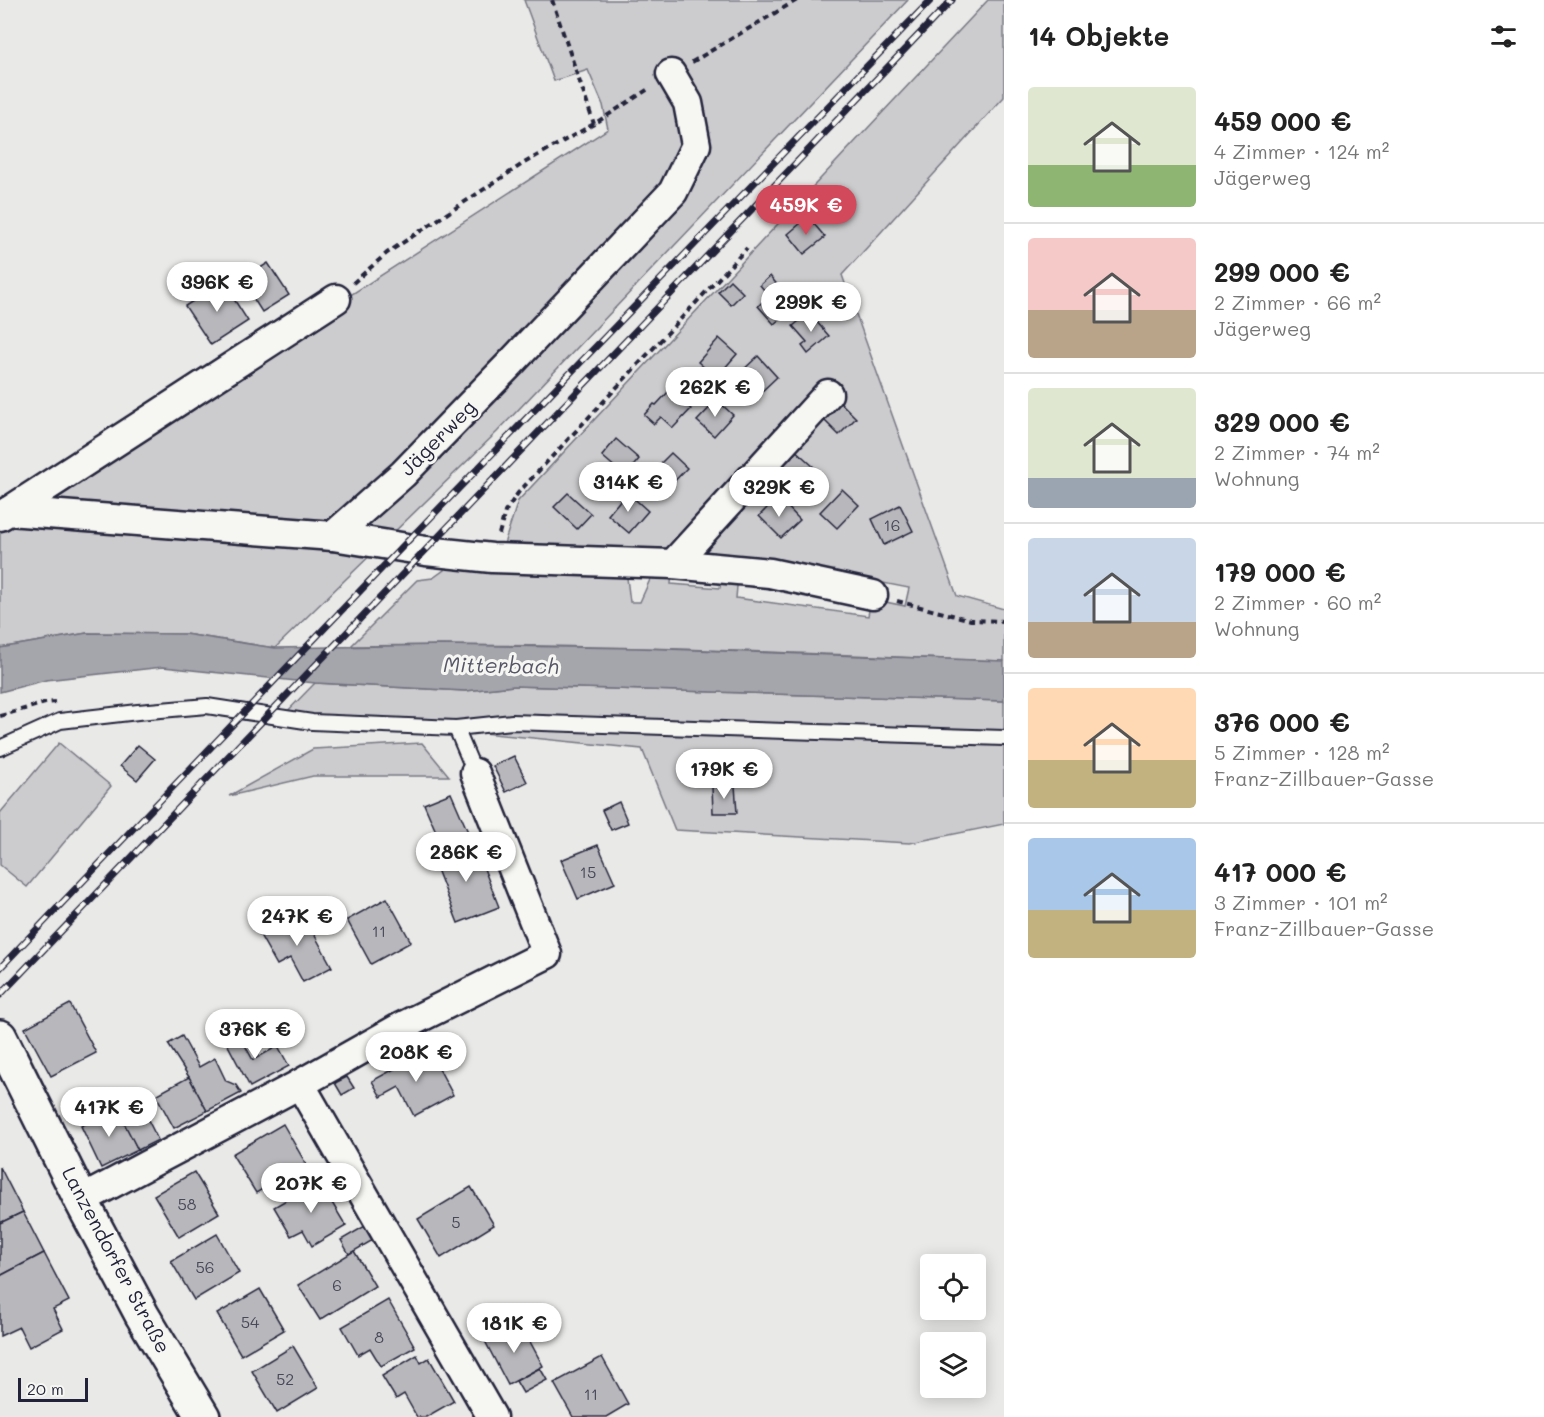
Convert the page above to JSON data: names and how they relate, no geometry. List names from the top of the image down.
{
  "streets": {
    "street": ["Jägerweg", "Lanzendorfer Straße"]
  },
  "water": ["Mitterbach"],
  "house_numbers": [
    "16",
    "15",
    "11",
    "58",
    "5",
    "56",
    "6",
    "54",
    "8",
    "52",
    "11"
  ],
  "scale_bar": "20 m",
  "page": {
    "heading": "14 Objekte",
    "list": [
      {
        "name": "459 000 €",
        "note": "4 Zimmer · 124 m² · Jägerweg"
      },
      {
        "name": "299 000 €",
        "note": "2 Zimmer · 66 m² · Jägerweg"
      },
      {
        "name": "329 000 €",
        "note": "2 Zimmer · 74 m² · Wohnung"
      },
      {
        "name": "179 000 €",
        "note": "2 Zimmer · 60 m² · Wohnung"
      },
      {
        "name": "376 000 €",
        "note": "5 Zimmer · 128 m² · Franz-Zillbauer-Gasse"
      },
      {
        "name": "417 000 €",
        "note": "3 Zimmer · 101 m² · Franz-Zillbauer-Gasse"
      }
    ],
    "price": [
      "459K €",
      "396K €",
      "299K €",
      "262K €",
      "314K €",
      "329K €",
      "179K €",
      "286K €",
      "247K €",
      "376K €",
      "208K €",
      "417K €",
      "207K €",
      "181K €"
    ],
    "scale": "20 m"
  }
}
